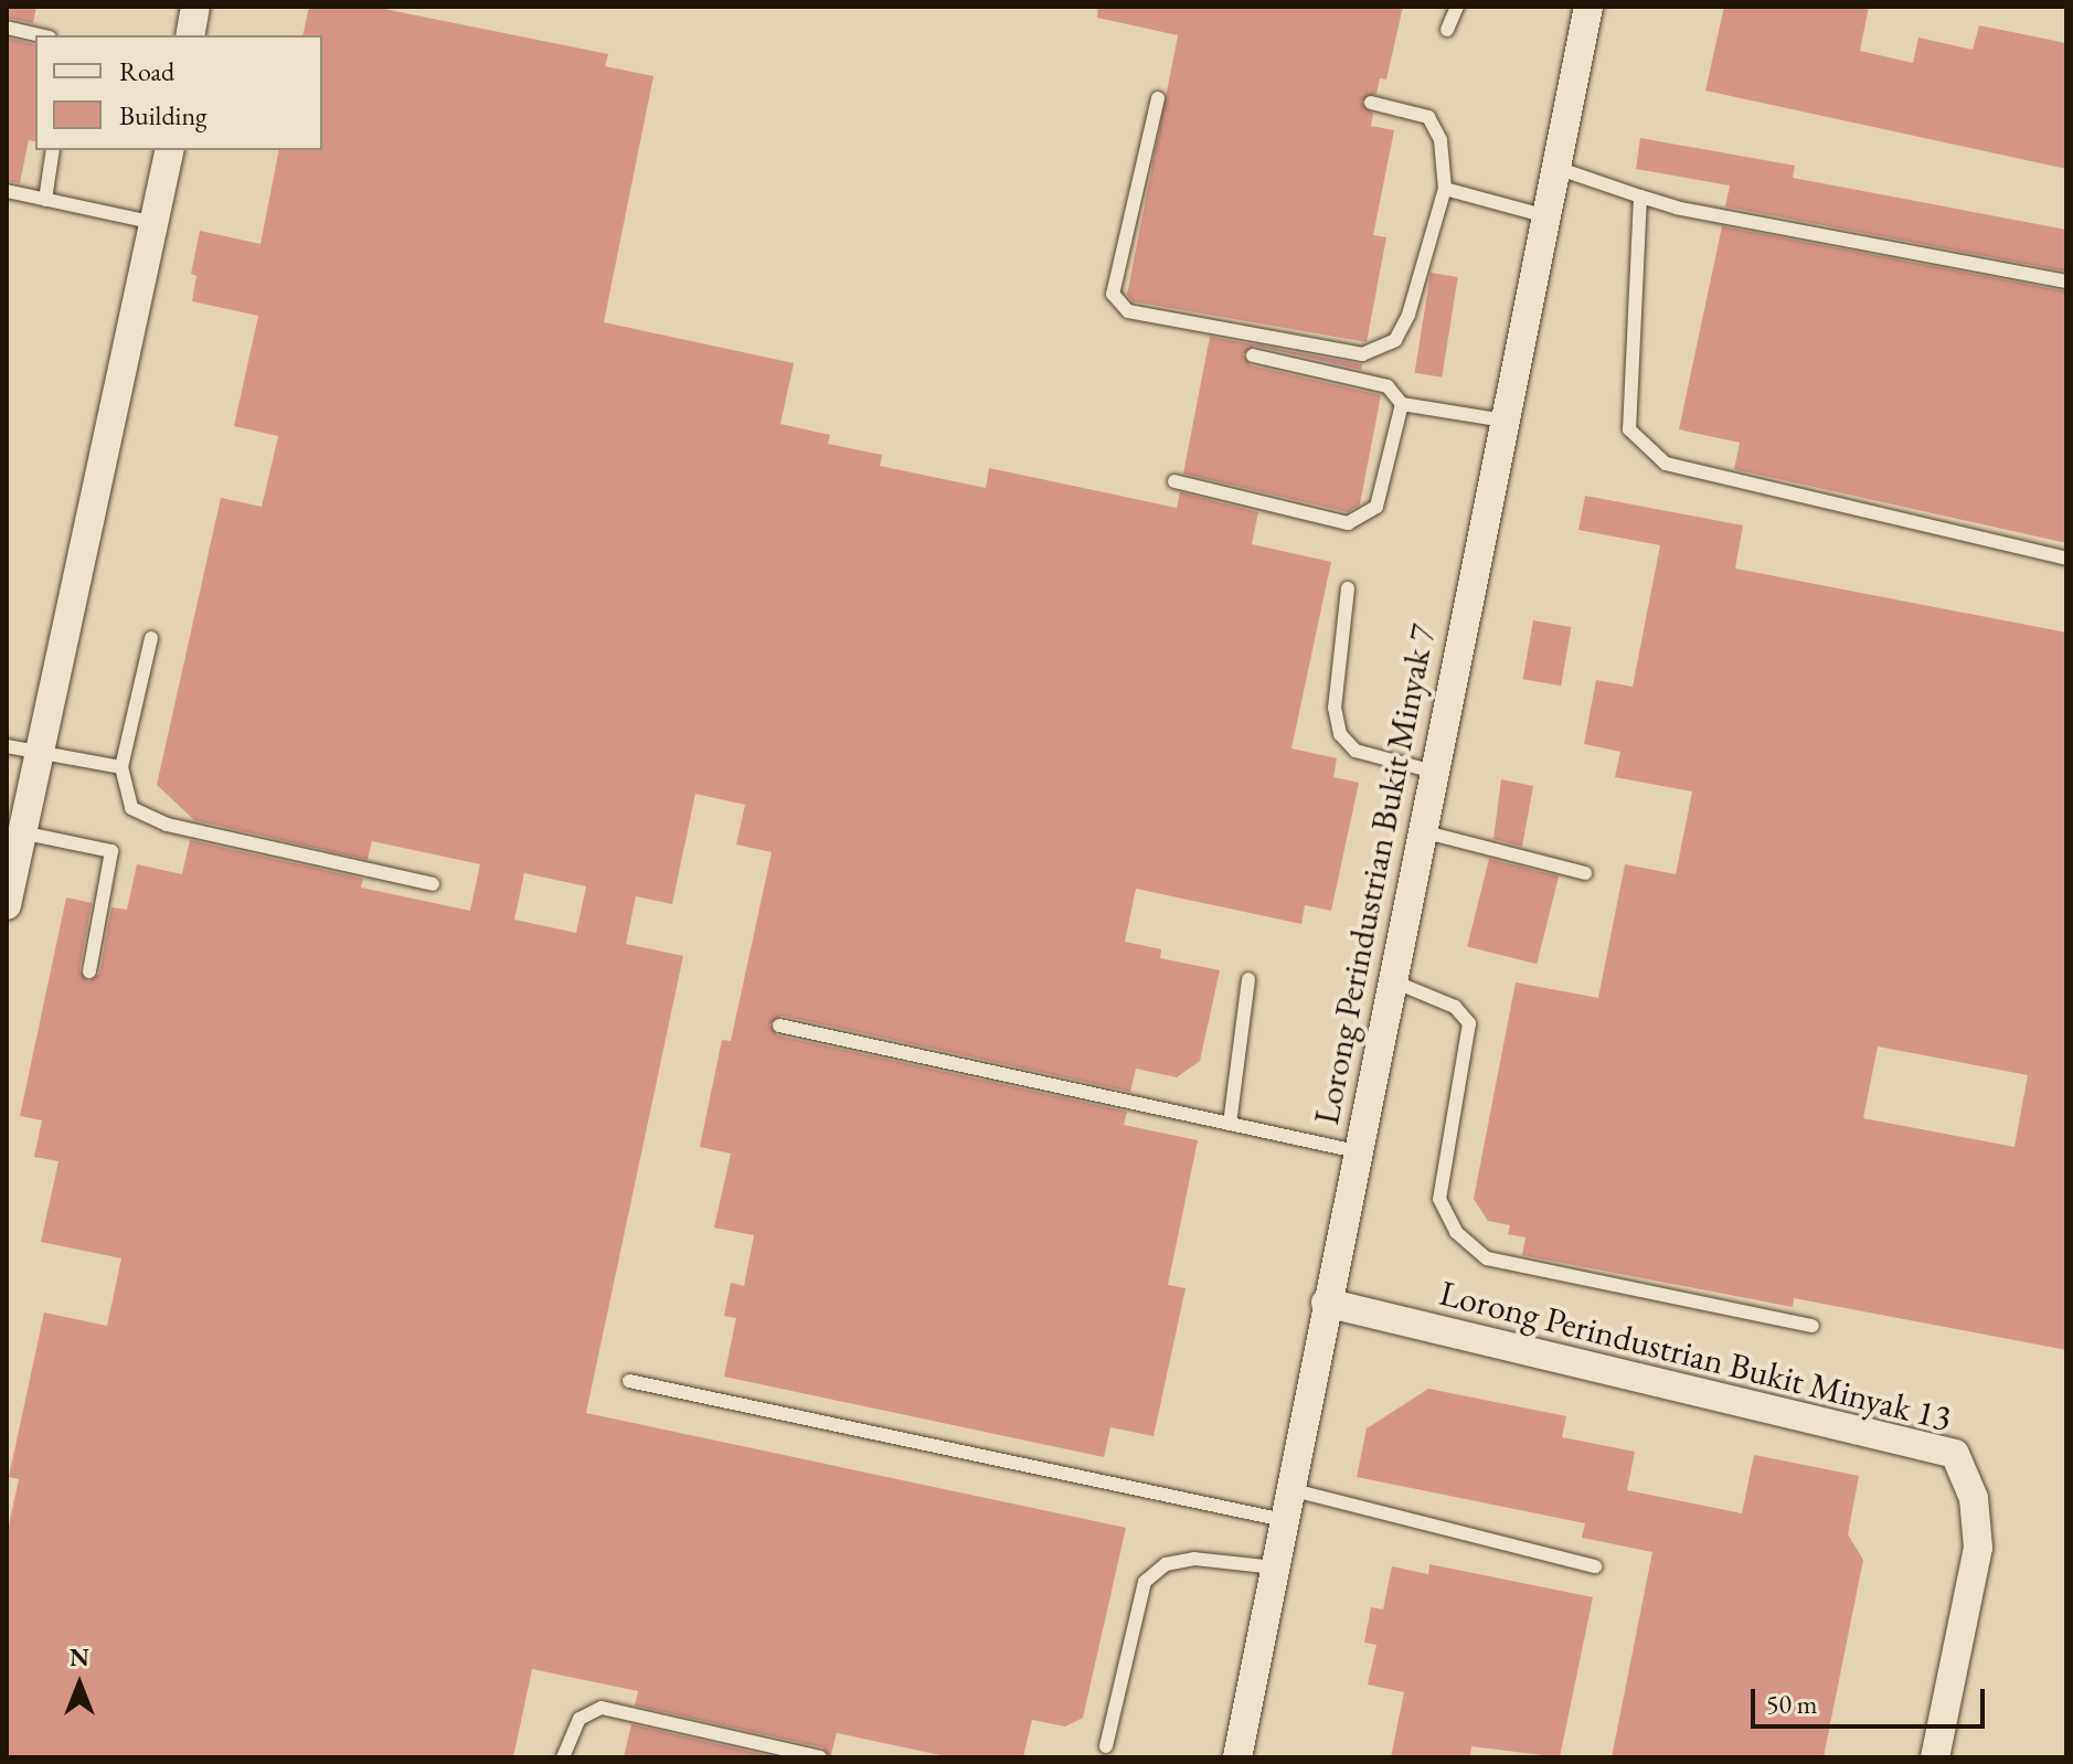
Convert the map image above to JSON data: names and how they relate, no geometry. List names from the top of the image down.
{
  "streets": {
    "street": ["Lorong Perindustrian Bukit Minyak 7", "Lorong Perindustrian Bukit Minyak 13"]
  },
  "crossings": [
    ["Lorong Perindustrian Bukit Minyak 7", "Lorong Perindustrian Bukit Minyak 13"]
  ],
  "legend": ["Road", "Building"],
  "scale_bar": "50 m",
  "north": "top"
}
